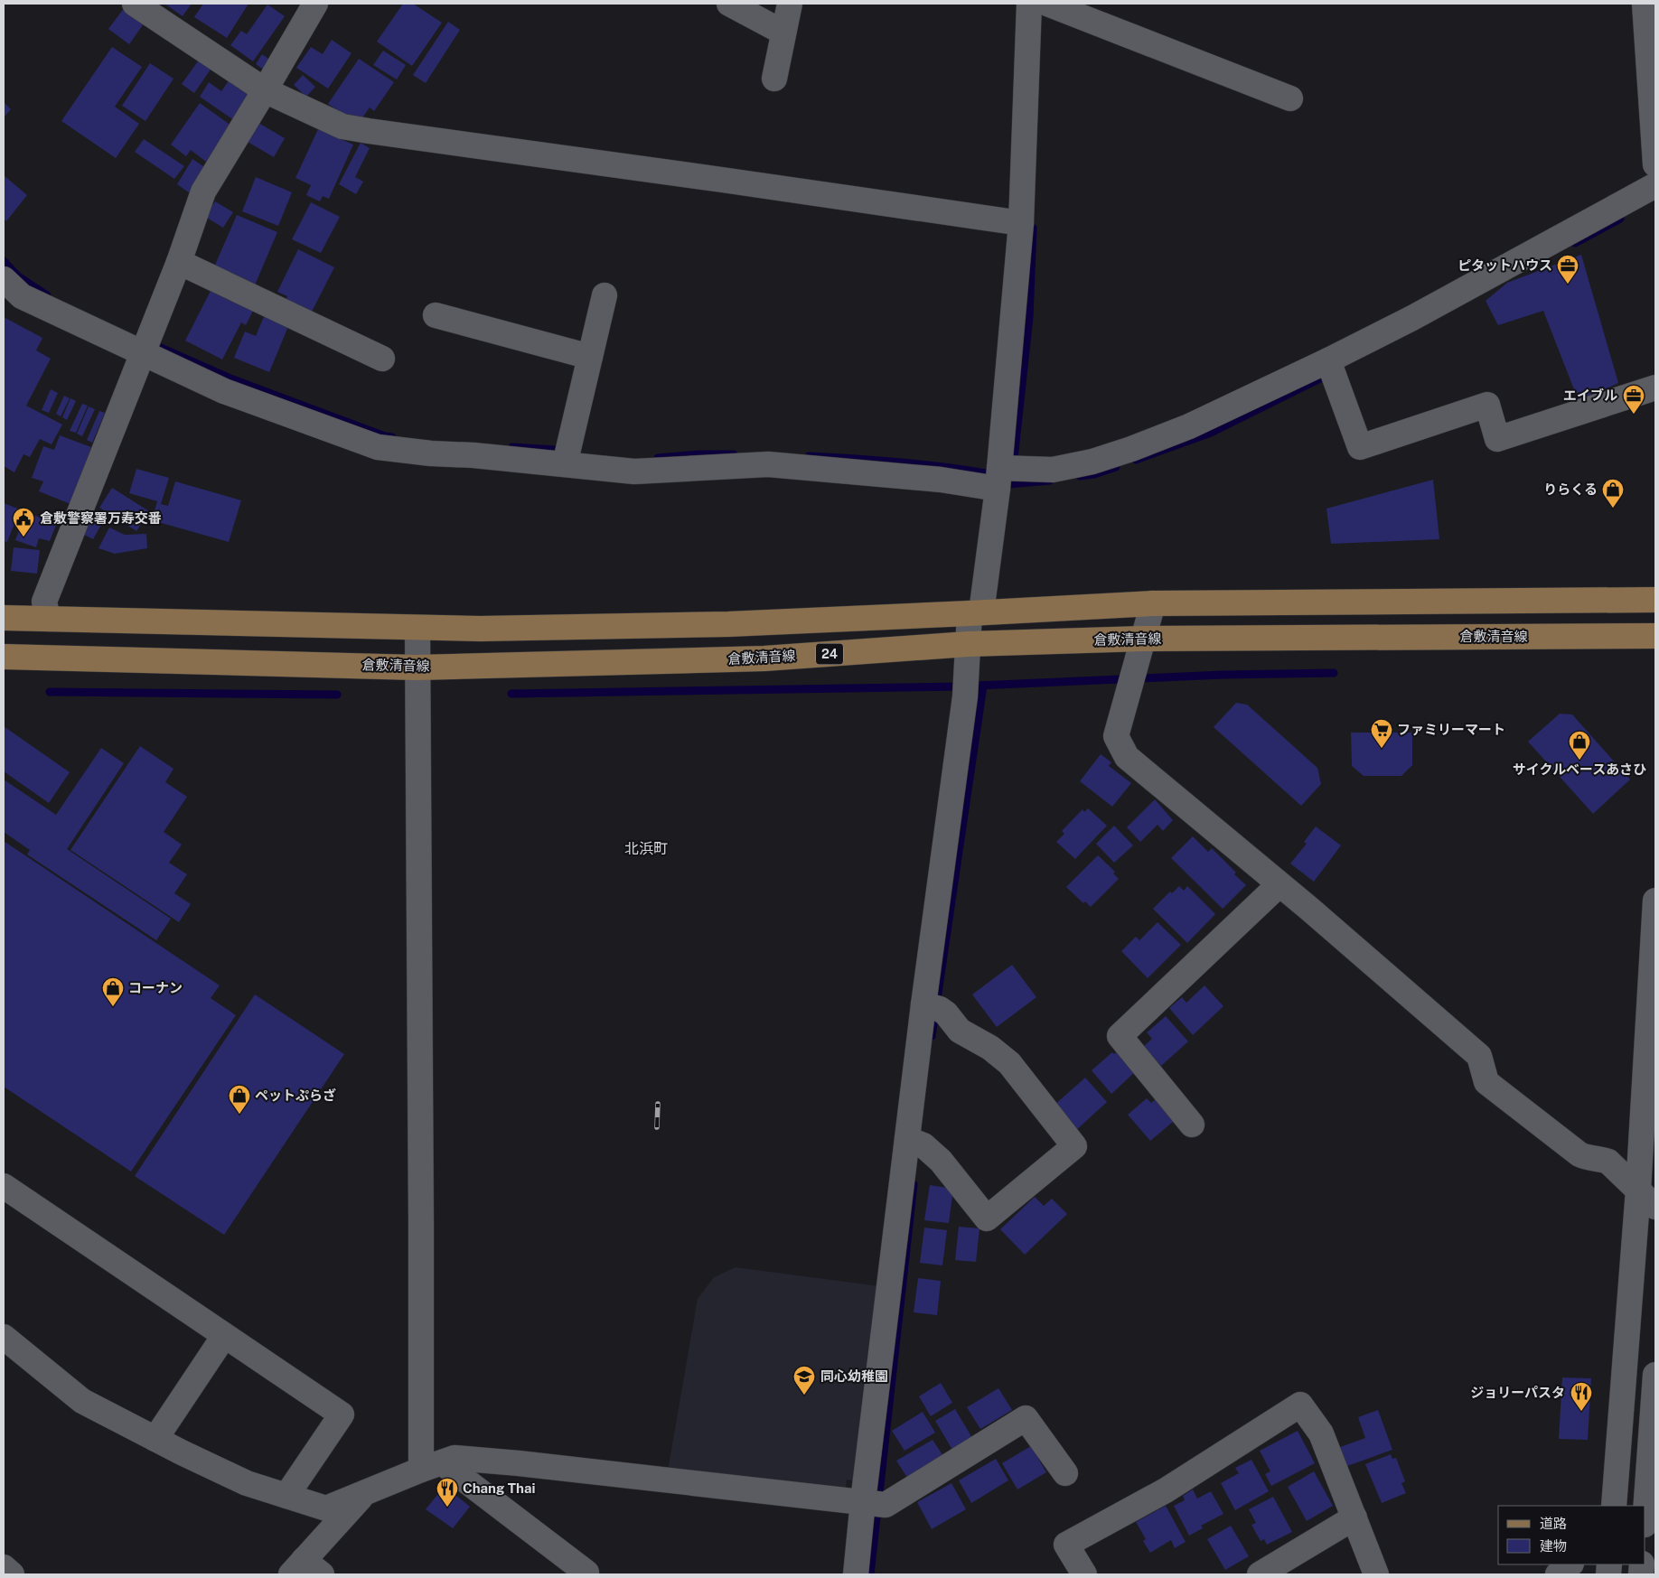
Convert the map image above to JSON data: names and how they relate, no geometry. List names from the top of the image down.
{
  "streets": {
    "main road": ["倉敷清音線", "24"]
  },
  "districts": ["北浜町"],
  "places": {
    "office": ["ピタットハウス", "エイブル"],
    "shop": [
      "りらくる",
      "サイクルベースあさひ",
      "コーナン",
      "ペットぷらざ"
    ],
    "public building": ["倉敷警察署万寿交番"],
    "supermarket": ["ファミリーマート"],
    "school or university": ["同心幼稚園"],
    "restaurant": ["ジョリーパスタ", "Chang Thai"]
  },
  "legend": ["道路", "建物"]
}
